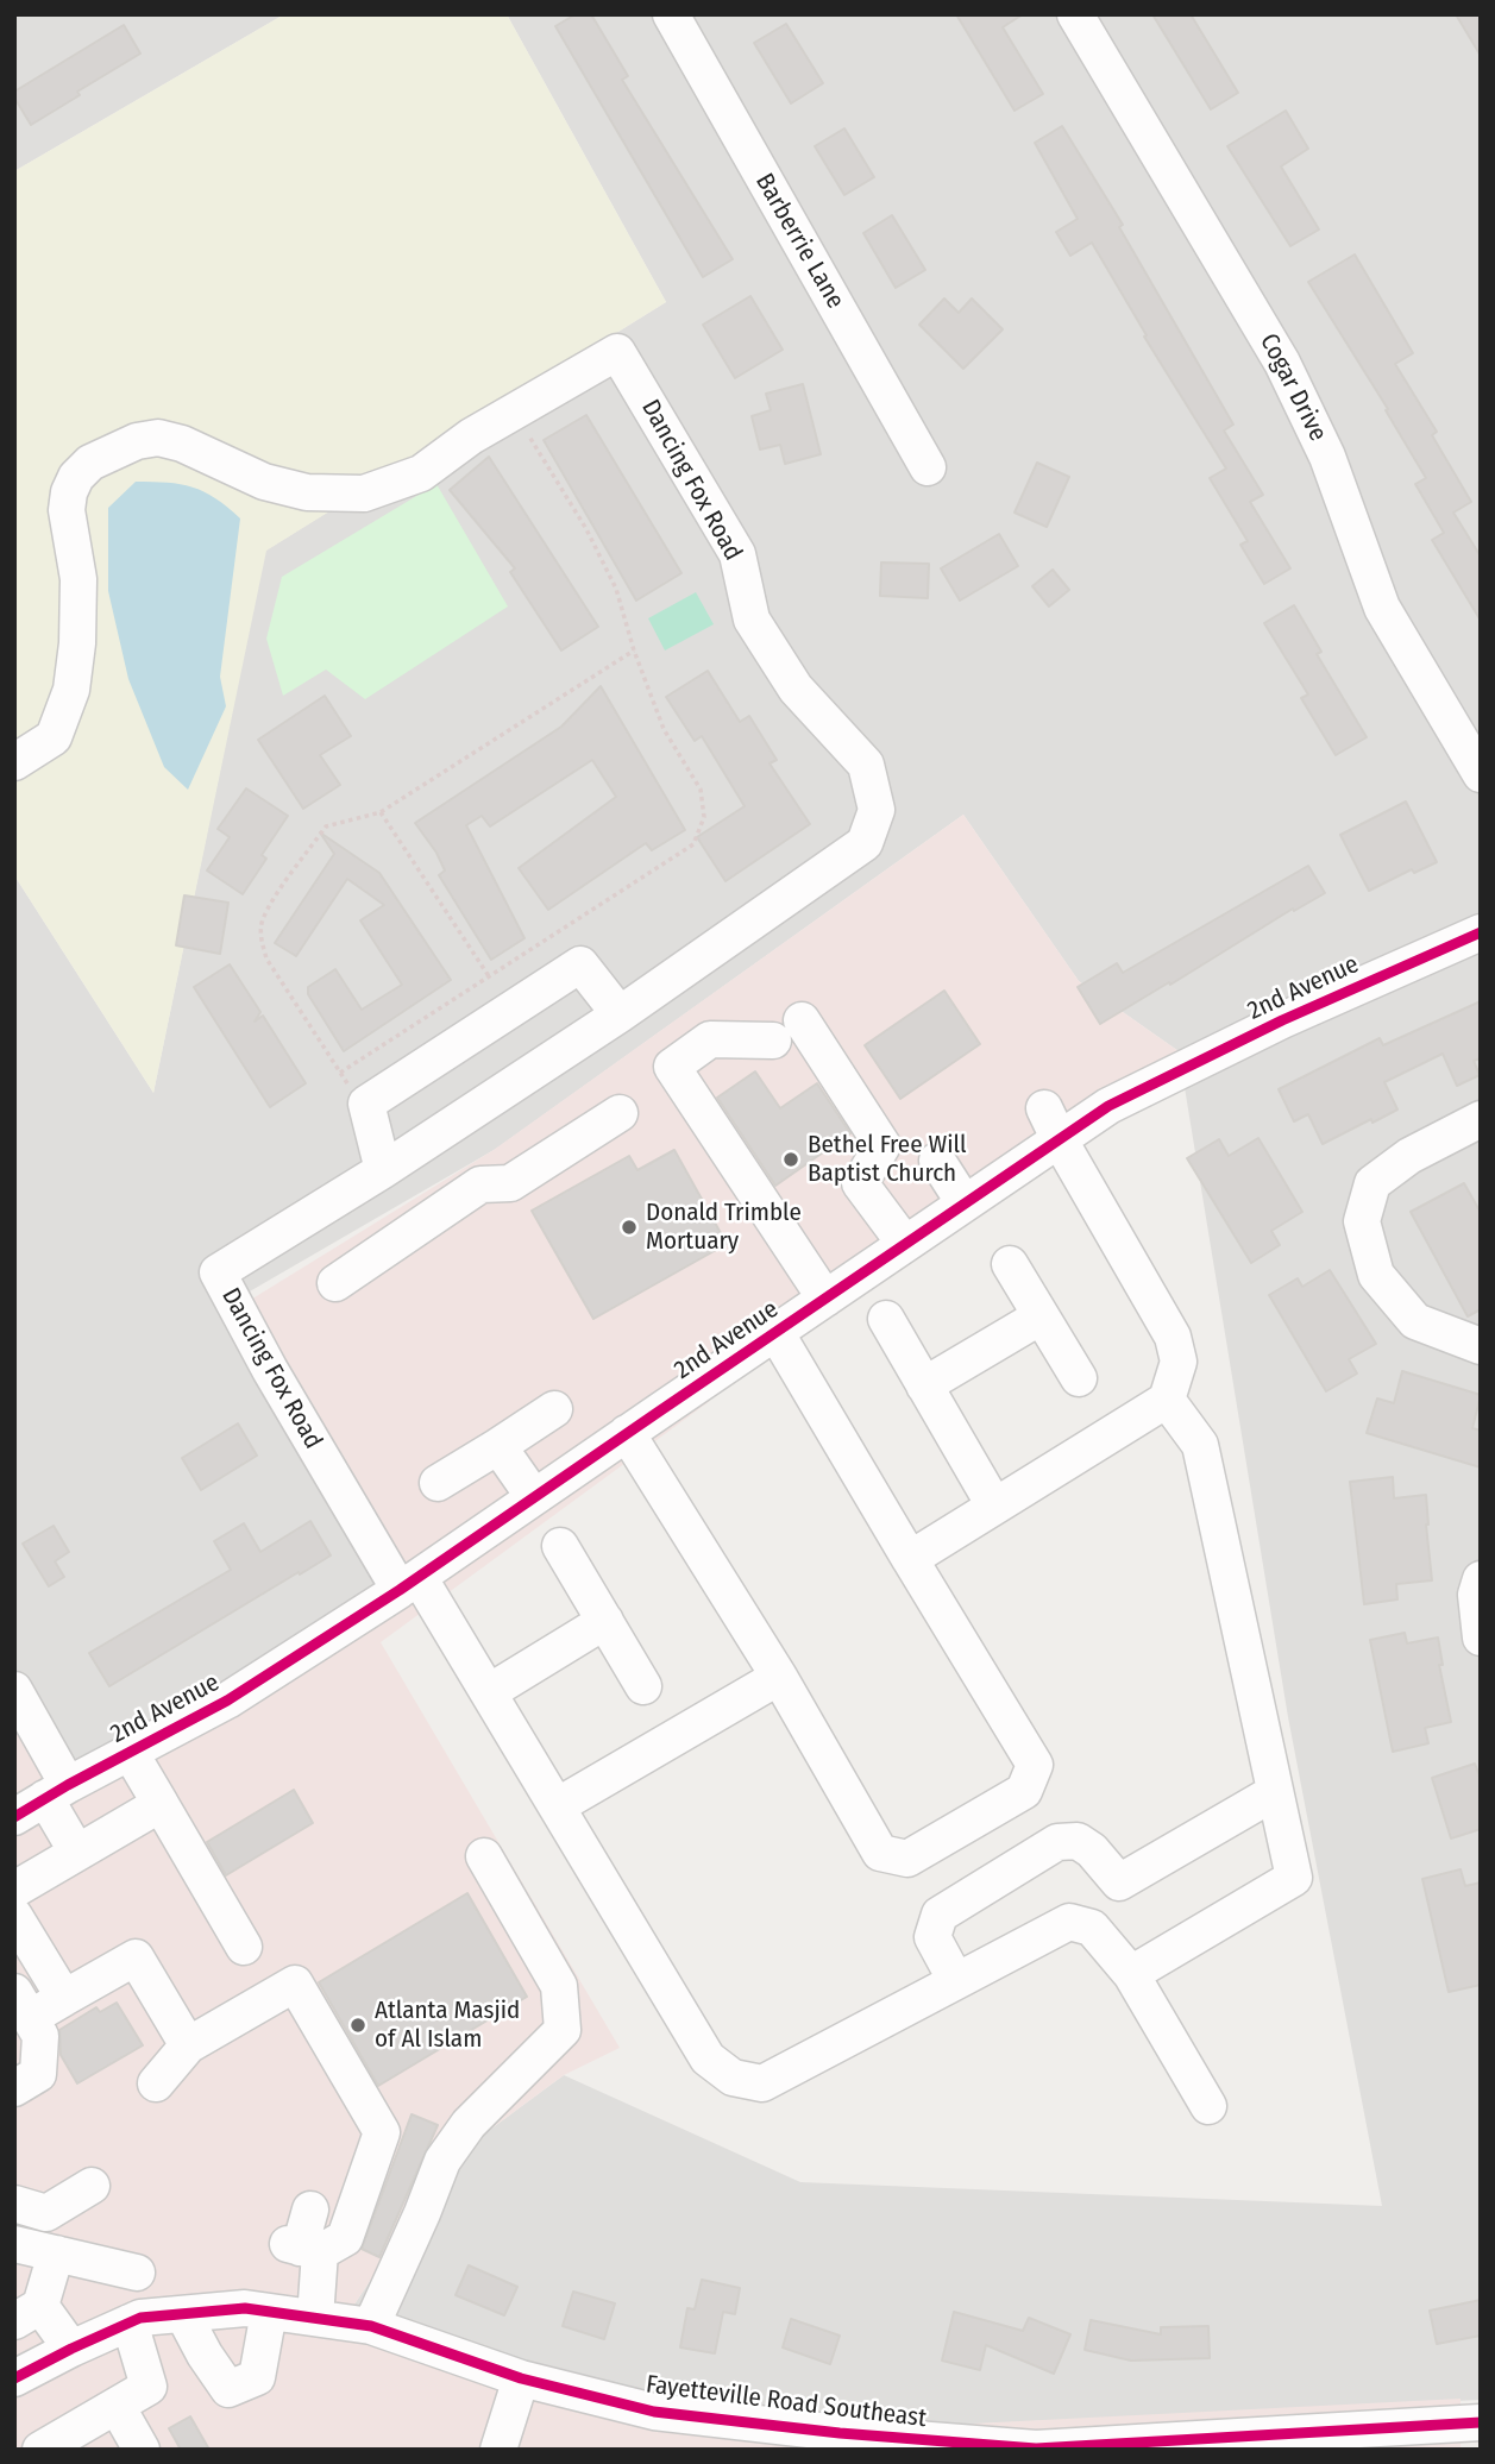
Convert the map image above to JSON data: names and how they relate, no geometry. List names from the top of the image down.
{
  "streets": {
    "street": [
      "Barberrie Lane",
      "Cogar Drive",
      "Dancing Fox Road",
      "2nd Avenue",
      "Fayetteville Road Southeast"
    ]
  },
  "crossings": [
    ["Dancing Fox Road", "2nd Avenue"]
  ],
  "places": ["Bethel Free Will Baptist Church", "Donald Trimble Mortuary", "Atlanta Masjid of Al Islam"]
}
